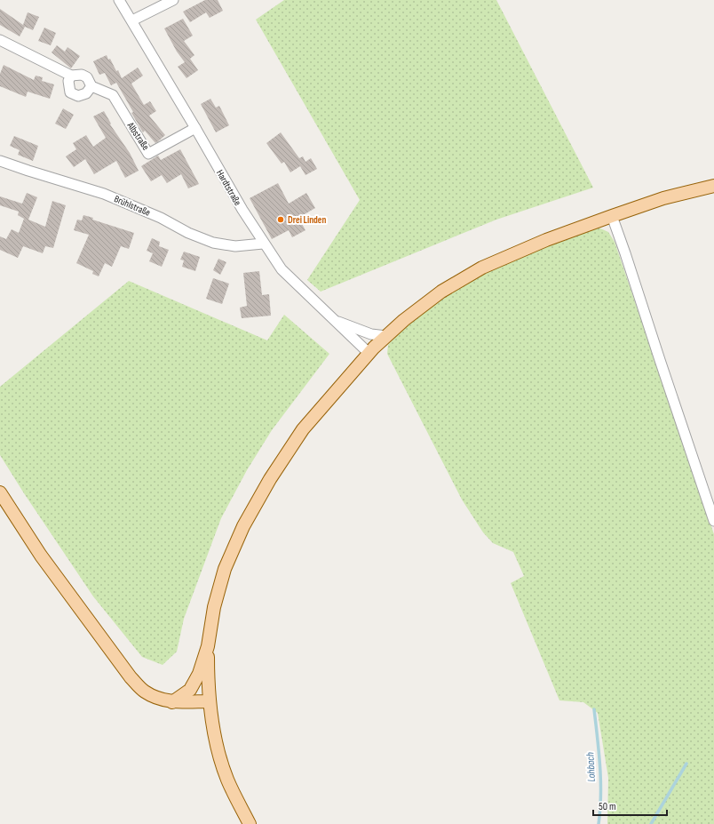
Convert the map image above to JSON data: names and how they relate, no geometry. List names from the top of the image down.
{
  "streets": {
    "street": ["Albstraße", "Hardtstraße", "Brühlstraße"]
  },
  "crossings": [
    ["Albstraße", "Hardtstraße"],
    ["Hardtstraße", "Brühlstraße"]
  ],
  "water": ["Lohbach"],
  "places": ["Drei Linden"],
  "scale_bar": "50 m"
}
